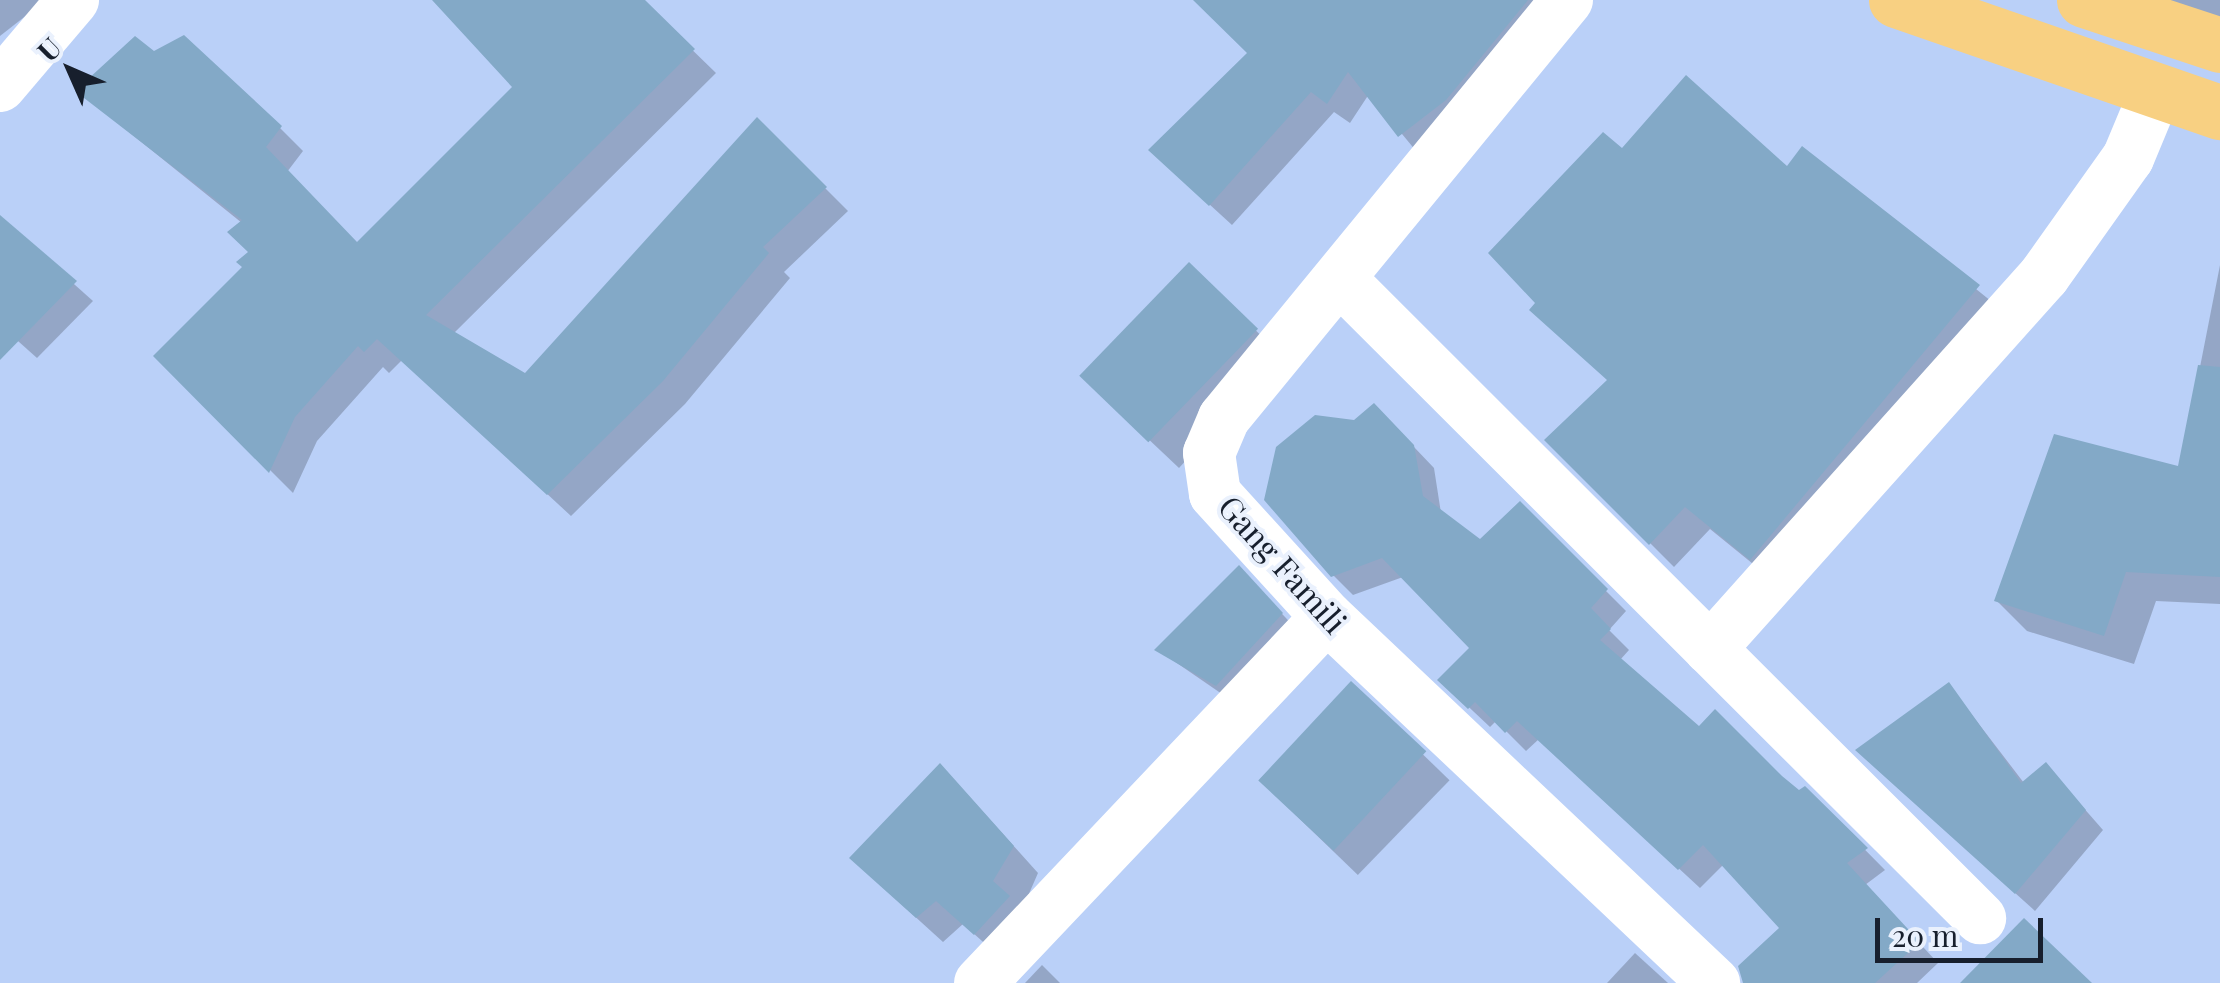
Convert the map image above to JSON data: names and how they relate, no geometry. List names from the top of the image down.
{
  "streets": {
    "street": ["Gang Famili"]
  },
  "scale_bar": "20 m",
  "north": "top left"
}
